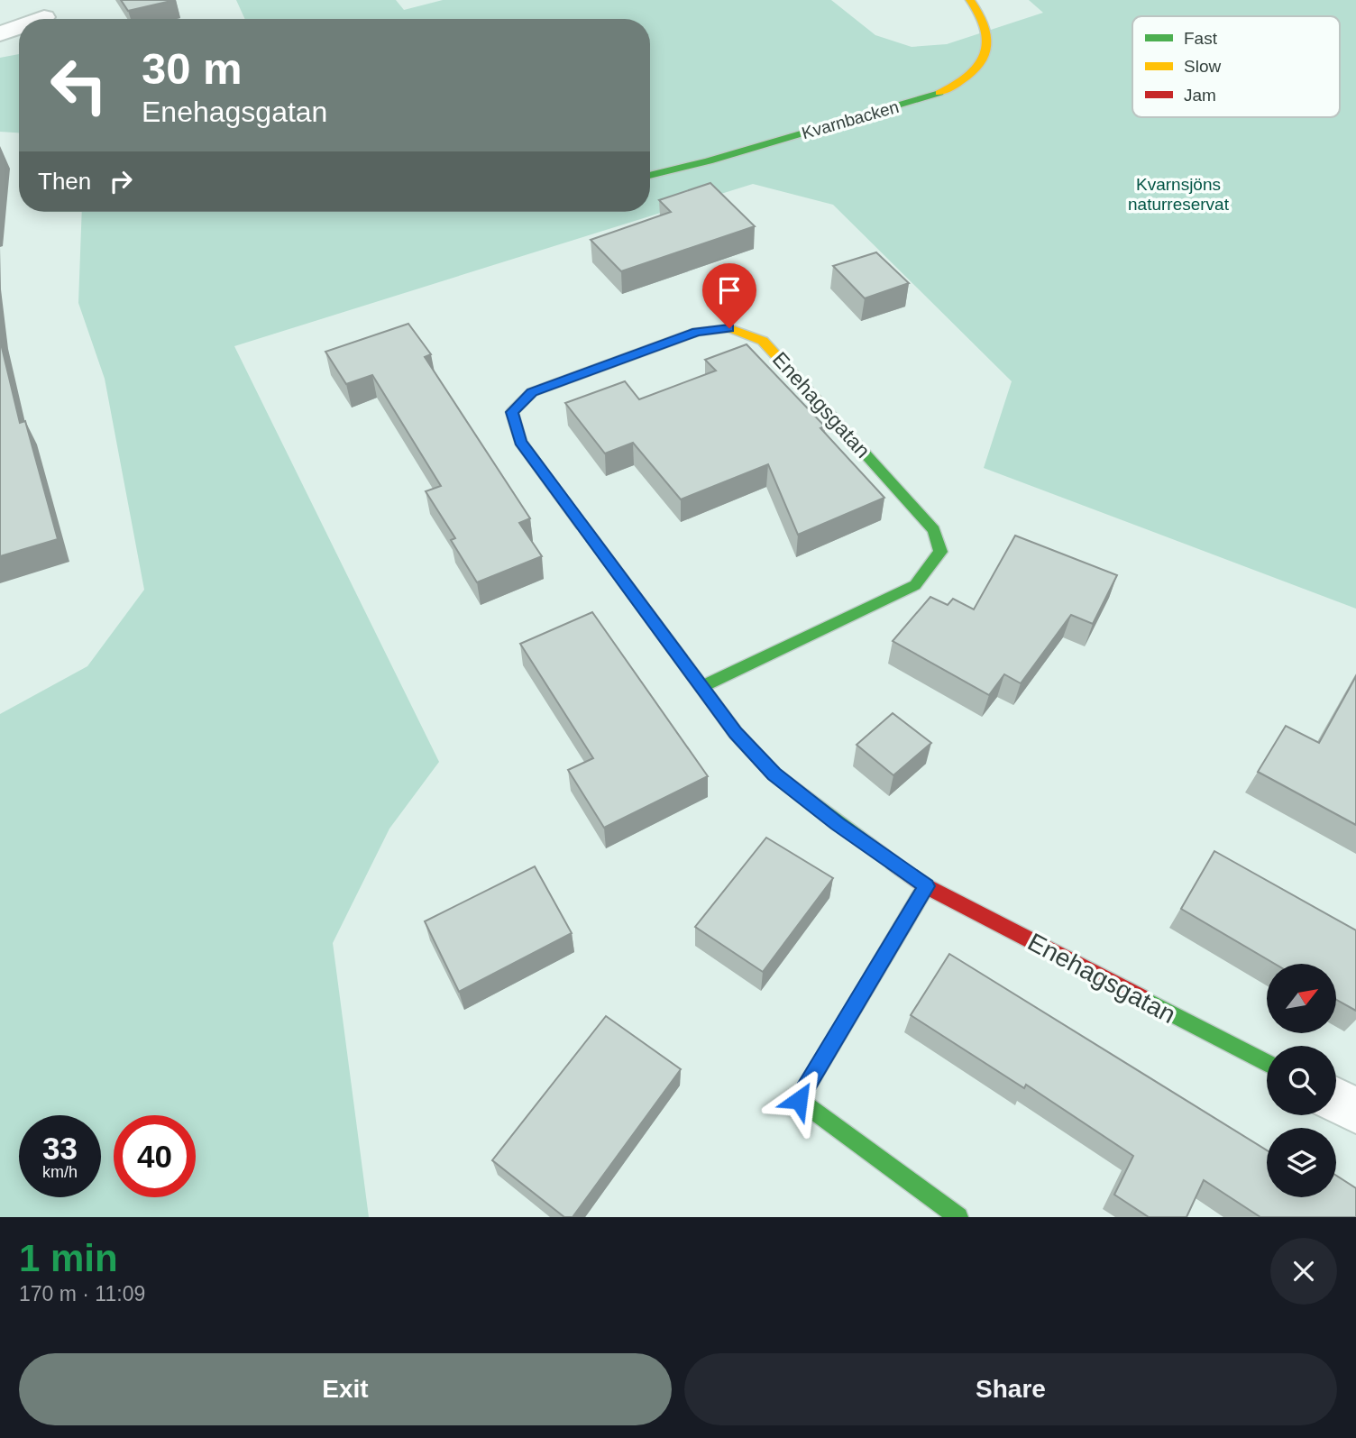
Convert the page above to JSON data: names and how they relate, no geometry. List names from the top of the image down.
{
  "streets": {
    "street": ["Kvarnbacken", "Enehagsgatan"]
  },
  "parks": ["Kvarnsjöns naturreservat"],
  "legend": ["Fast", "Slow", "Jam"],
  "north": "top right",
  "page": {
    "turn": ["30 m", "Enehagsgatan"],
    "then": "Then",
    "speed": "33 km/h",
    "limit": "40",
    "heading": ["1 min", "170 m · 11:09"],
    "buttons": ["Exit", "Share"]
  }
}
